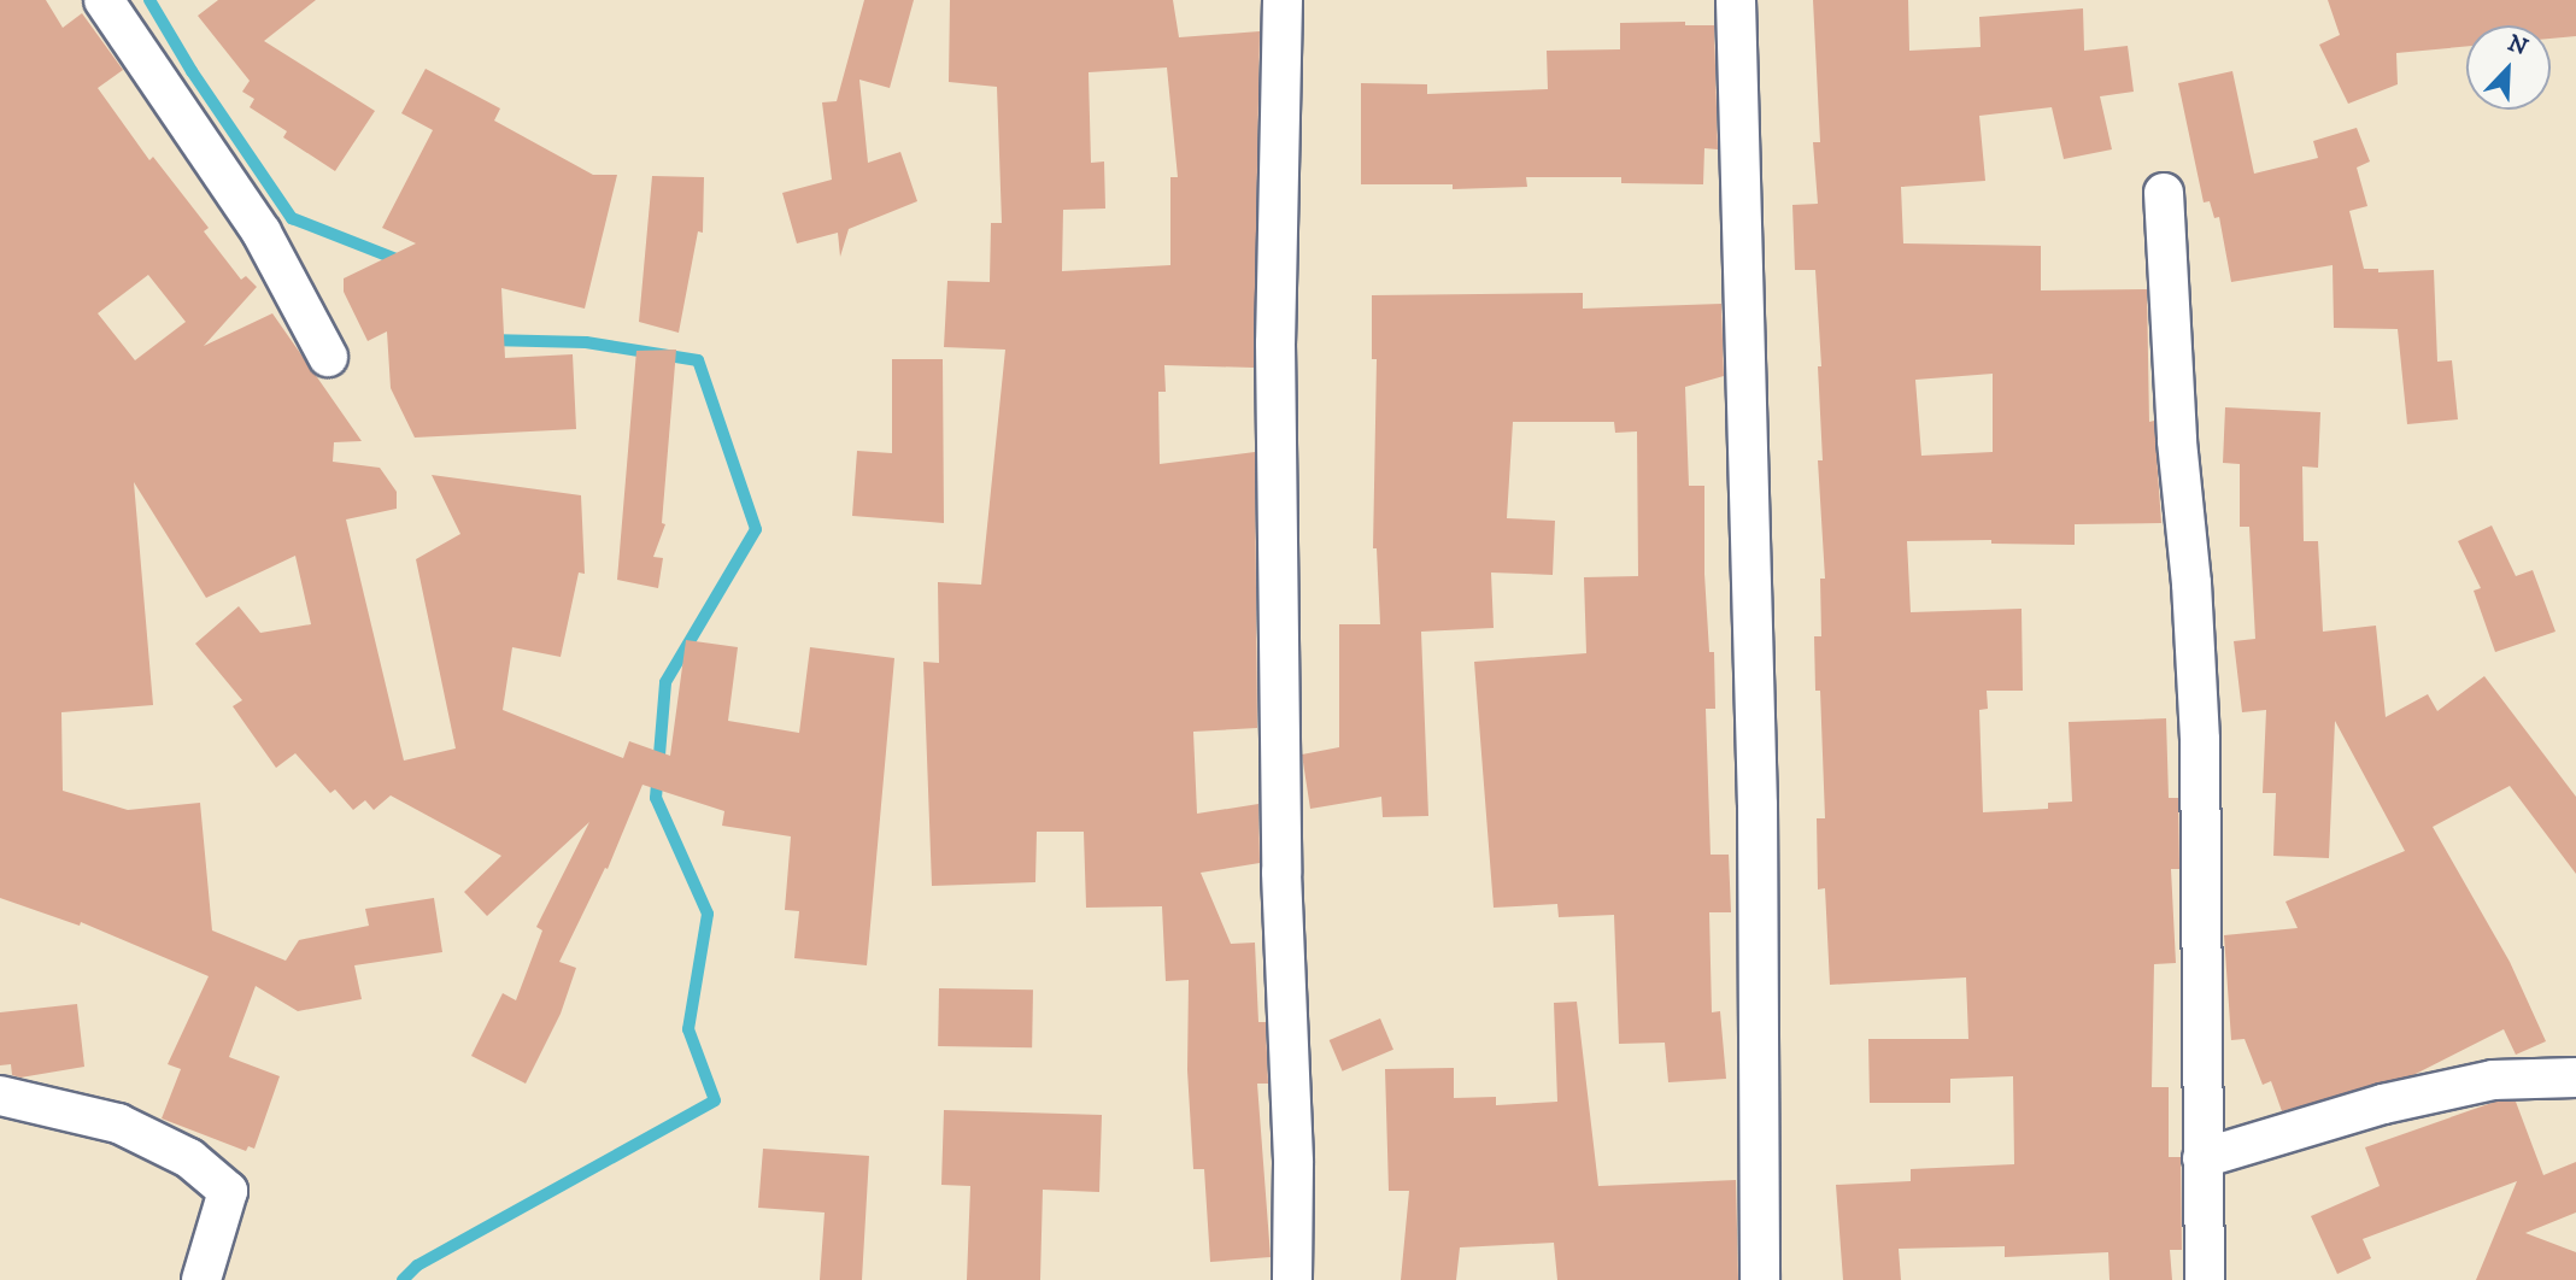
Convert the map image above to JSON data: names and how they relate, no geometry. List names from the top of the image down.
{
  "north": "top right"
}
